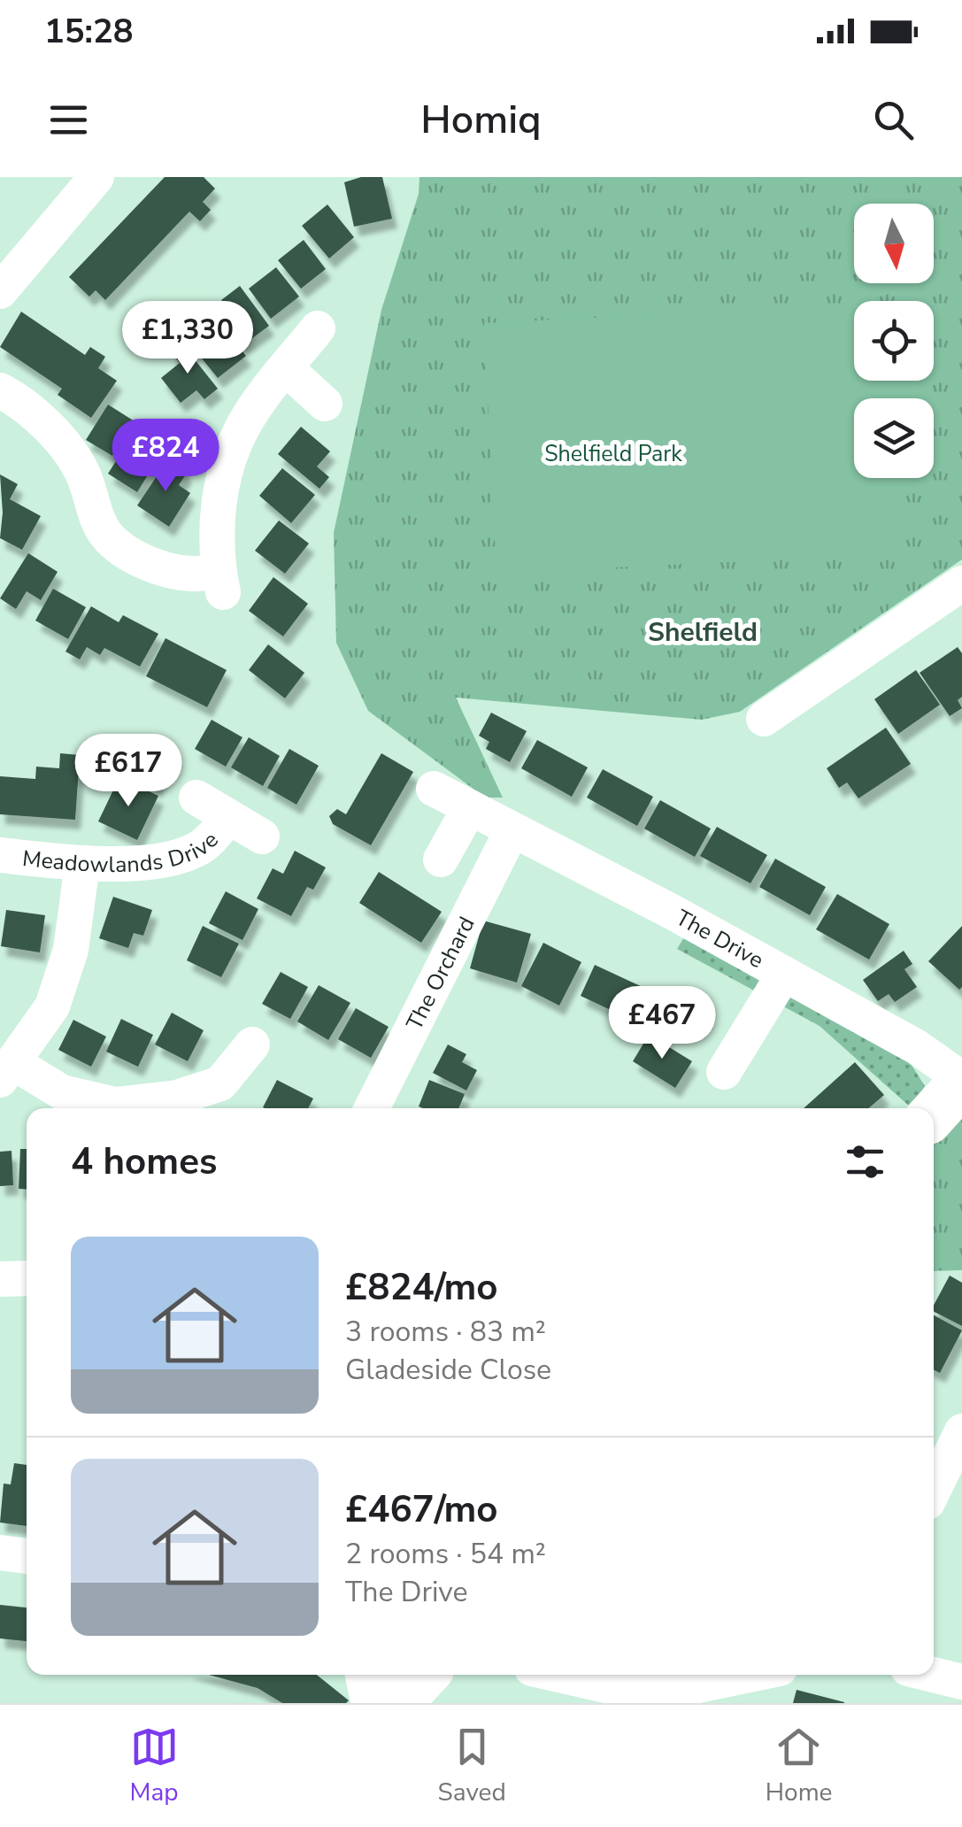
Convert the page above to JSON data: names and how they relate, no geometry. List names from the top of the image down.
{
  "streets": {
    "street": ["Meadowlands Drive", "The Drive", "The Orchard"]
  },
  "crossings": [
    ["The Drive", "The Orchard"]
  ],
  "districts": ["Shelfield"],
  "parks": ["Shelfield Park"],
  "north": "bottom",
  "page": {
    "status": "15:28",
    "header": "Homiq",
    "price": [
      "£1,330",
      "£824",
      "£617",
      "£467"
    ],
    "heading": "4 homes",
    "list": [
      {
        "name": "£824/mo",
        "note": "3 rooms · 83 m² · Gladeside Close"
      },
      {
        "name": "£467/mo",
        "note": "2 rooms · 54 m² · The Drive"
      }
    ],
    "tabs": ["Map", "Saved", "Home"]
  }
}
